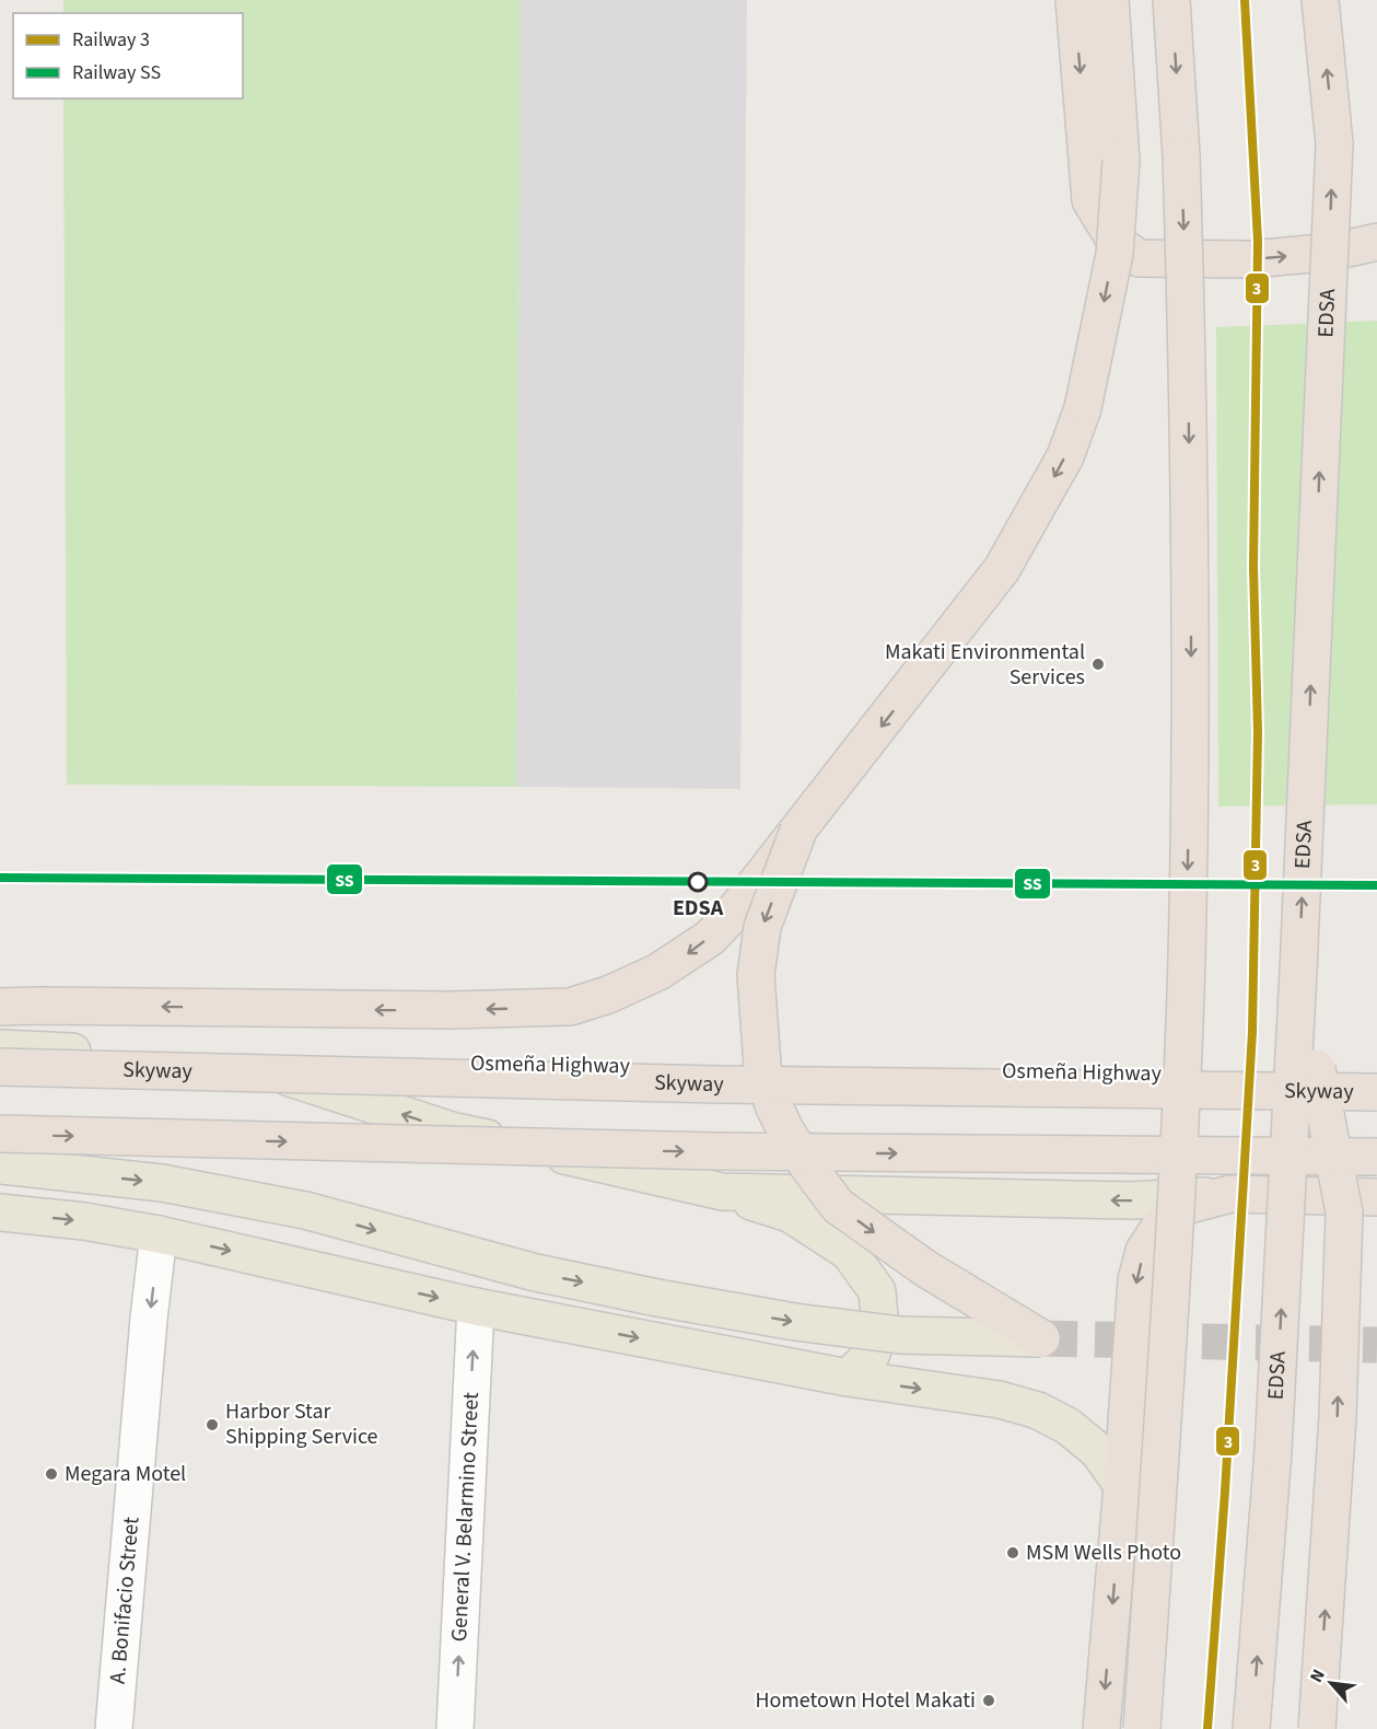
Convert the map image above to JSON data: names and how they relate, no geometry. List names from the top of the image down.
{
  "streets": {
    "highway": ["EDSA", "Skyway"],
    "main road": ["Osmeña Highway"],
    "street": ["General V. Belarmino Street", "A. Bonifacio Street"]
  },
  "one_way": ["General V. Belarmino Street", "A. Bonifacio Street"],
  "places": [
    "Makati Environmental Services",
    "EDSA",
    "Harbor Star Shipping Service",
    "Megara Motel",
    "MSM Wells Photo",
    "Hometown Hotel Makati"
  ],
  "lines": ["rail line 3", "rail line SS"],
  "legend": ["Railway 3", "Railway SS"],
  "north": "top left"
}
